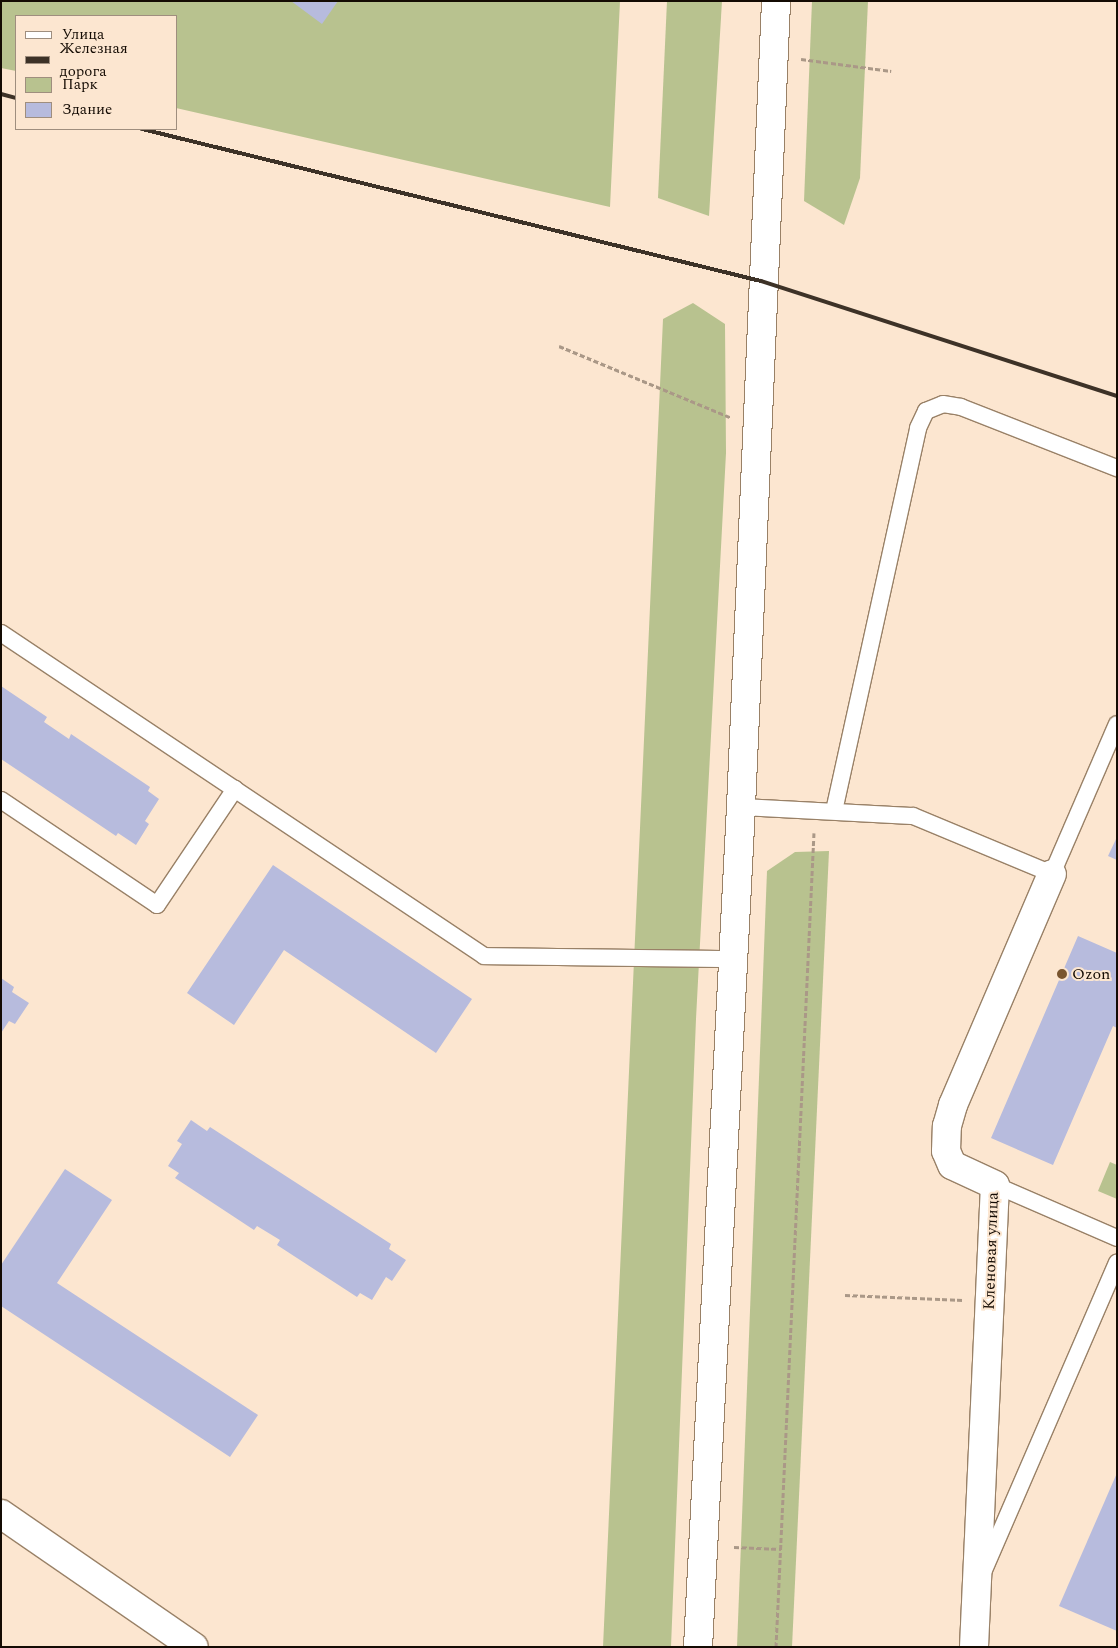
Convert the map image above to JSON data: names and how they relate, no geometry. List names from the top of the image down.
{
  "streets": {
    "street": ["Кленовая улица"]
  },
  "places": ["Ozon"],
  "legend": [
    "Улица",
    "Железная дорога",
    "Парк",
    "Здание"
  ]
}
